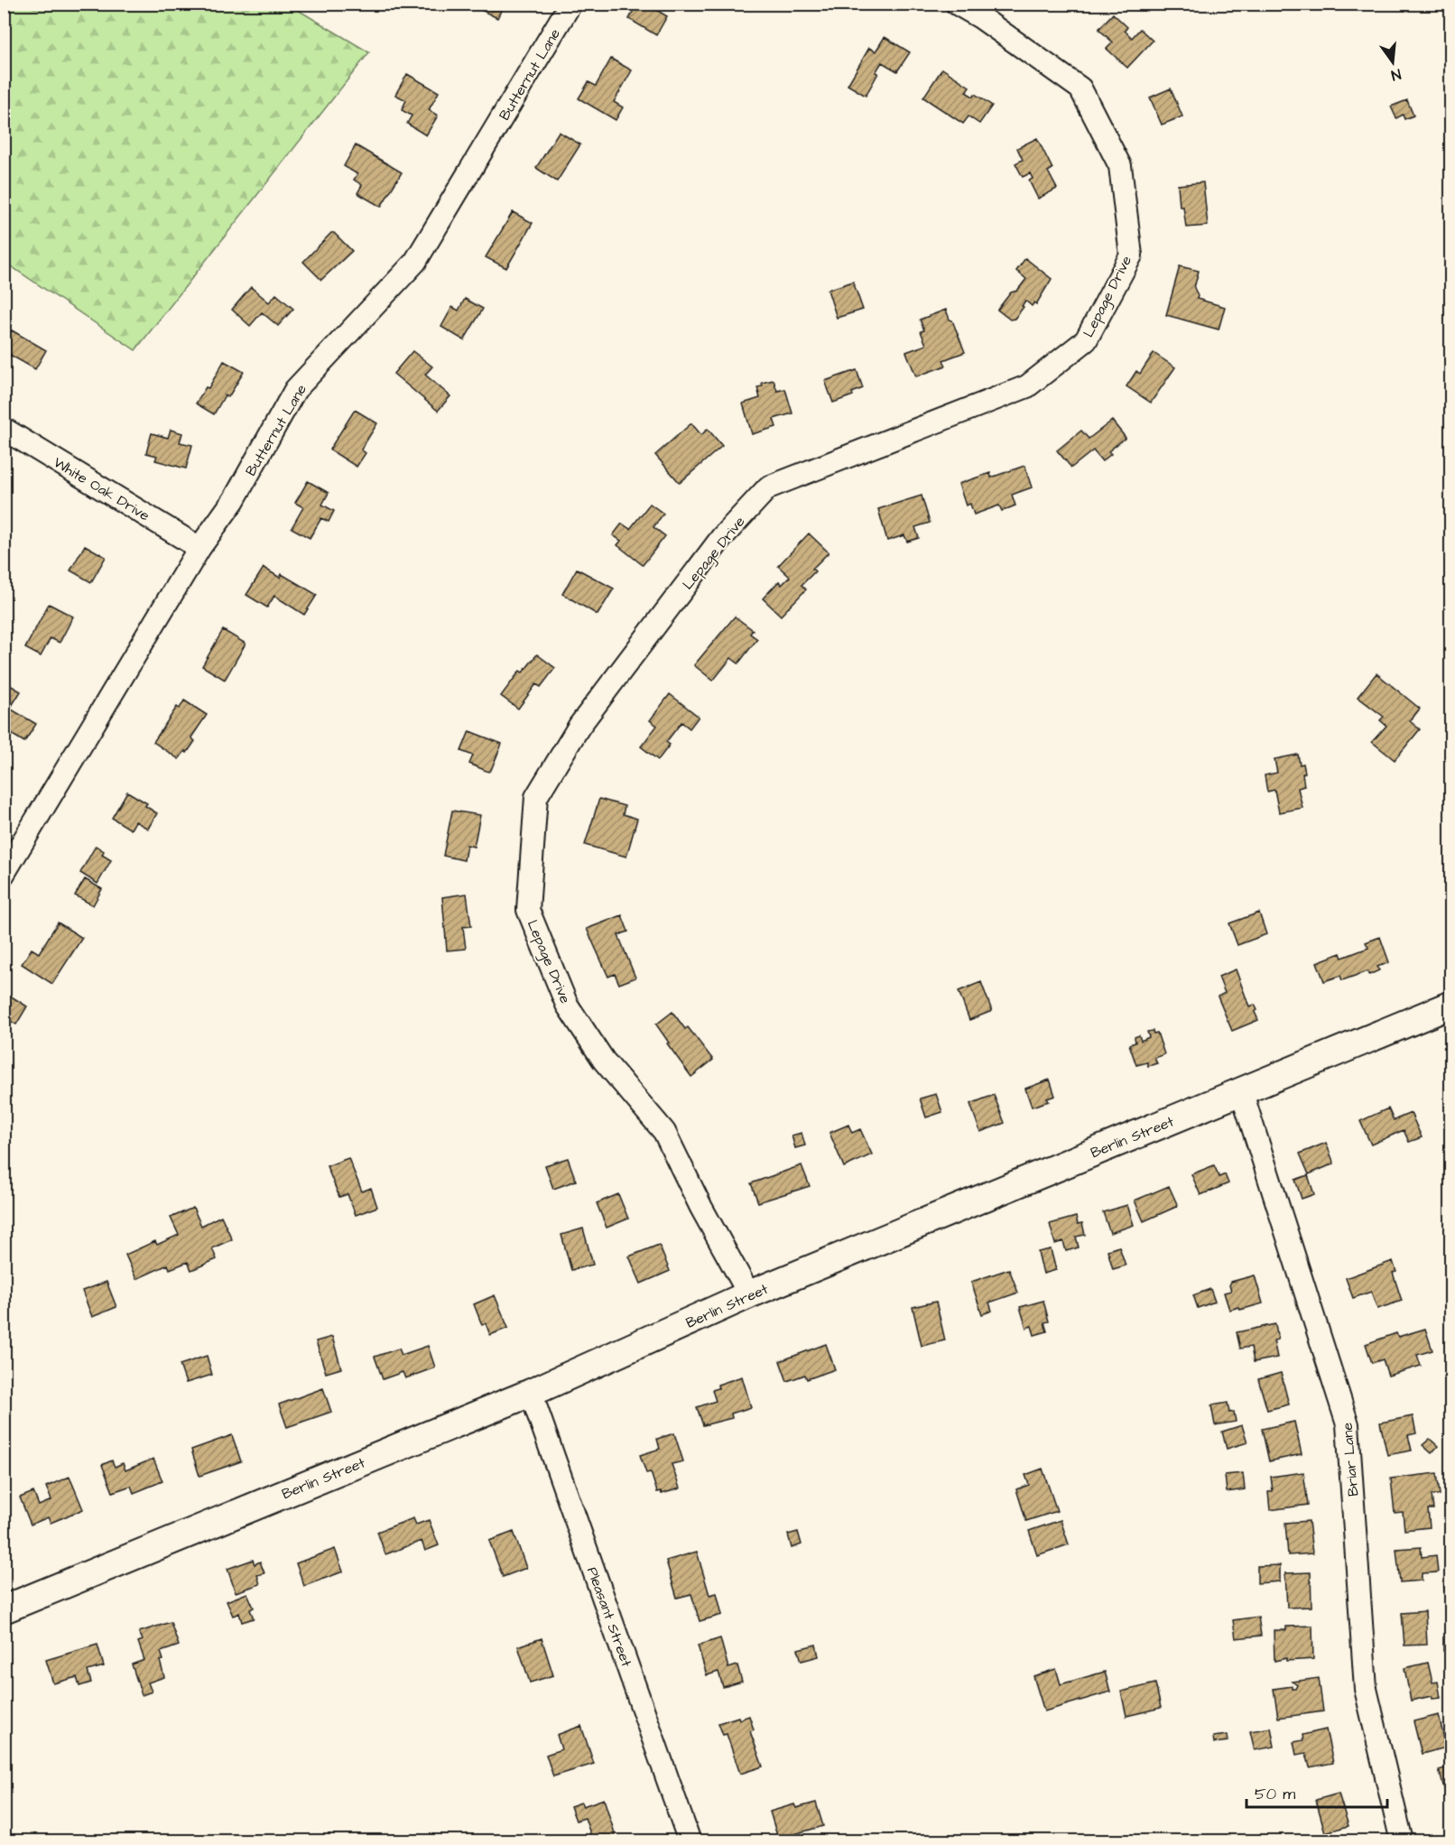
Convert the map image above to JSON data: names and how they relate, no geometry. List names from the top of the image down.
{
  "streets": {
    "main road": ["Berlin Street"],
    "street": [
      "Butternut Lane",
      "Lepage Drive",
      "White Oak Drive",
      "Briar Lane",
      "Pleasant Street"
    ]
  },
  "crossings": [
    ["Butternut Lane", "White Oak Drive"],
    ["Lepage Drive", "Berlin Street"],
    ["Berlin Street", "Briar Lane"],
    ["Berlin Street", "Pleasant Street"]
  ],
  "scale_bar": "50 m",
  "north": "bottom"
}
